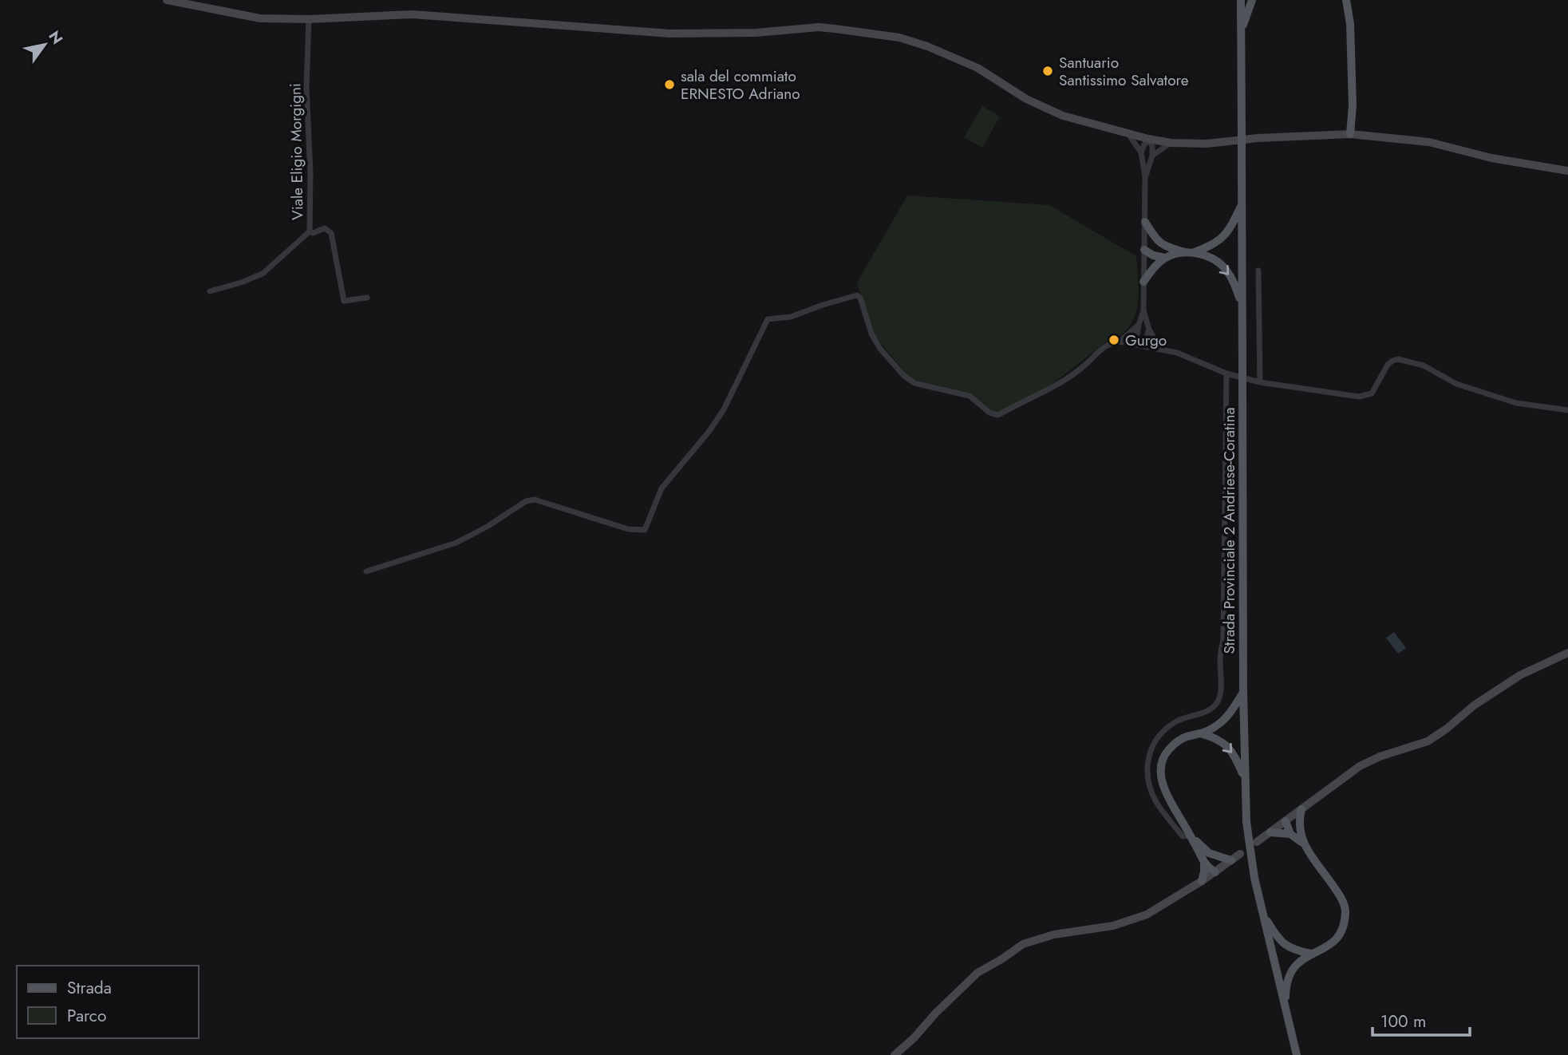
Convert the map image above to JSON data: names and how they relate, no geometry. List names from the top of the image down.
{
  "streets": {
    "main road": ["Strada Provinciale 2 Andriese-Coratina"],
    "street": ["Viale Eligio Morgigni"]
  },
  "places": ["Santuario Santissimo Salvatore", "sala del commiato ERNESTO Adriano", "Gurgo"],
  "legend": ["Strada", "Parco"],
  "scale_bar": "100 m",
  "north": "top right"
}
